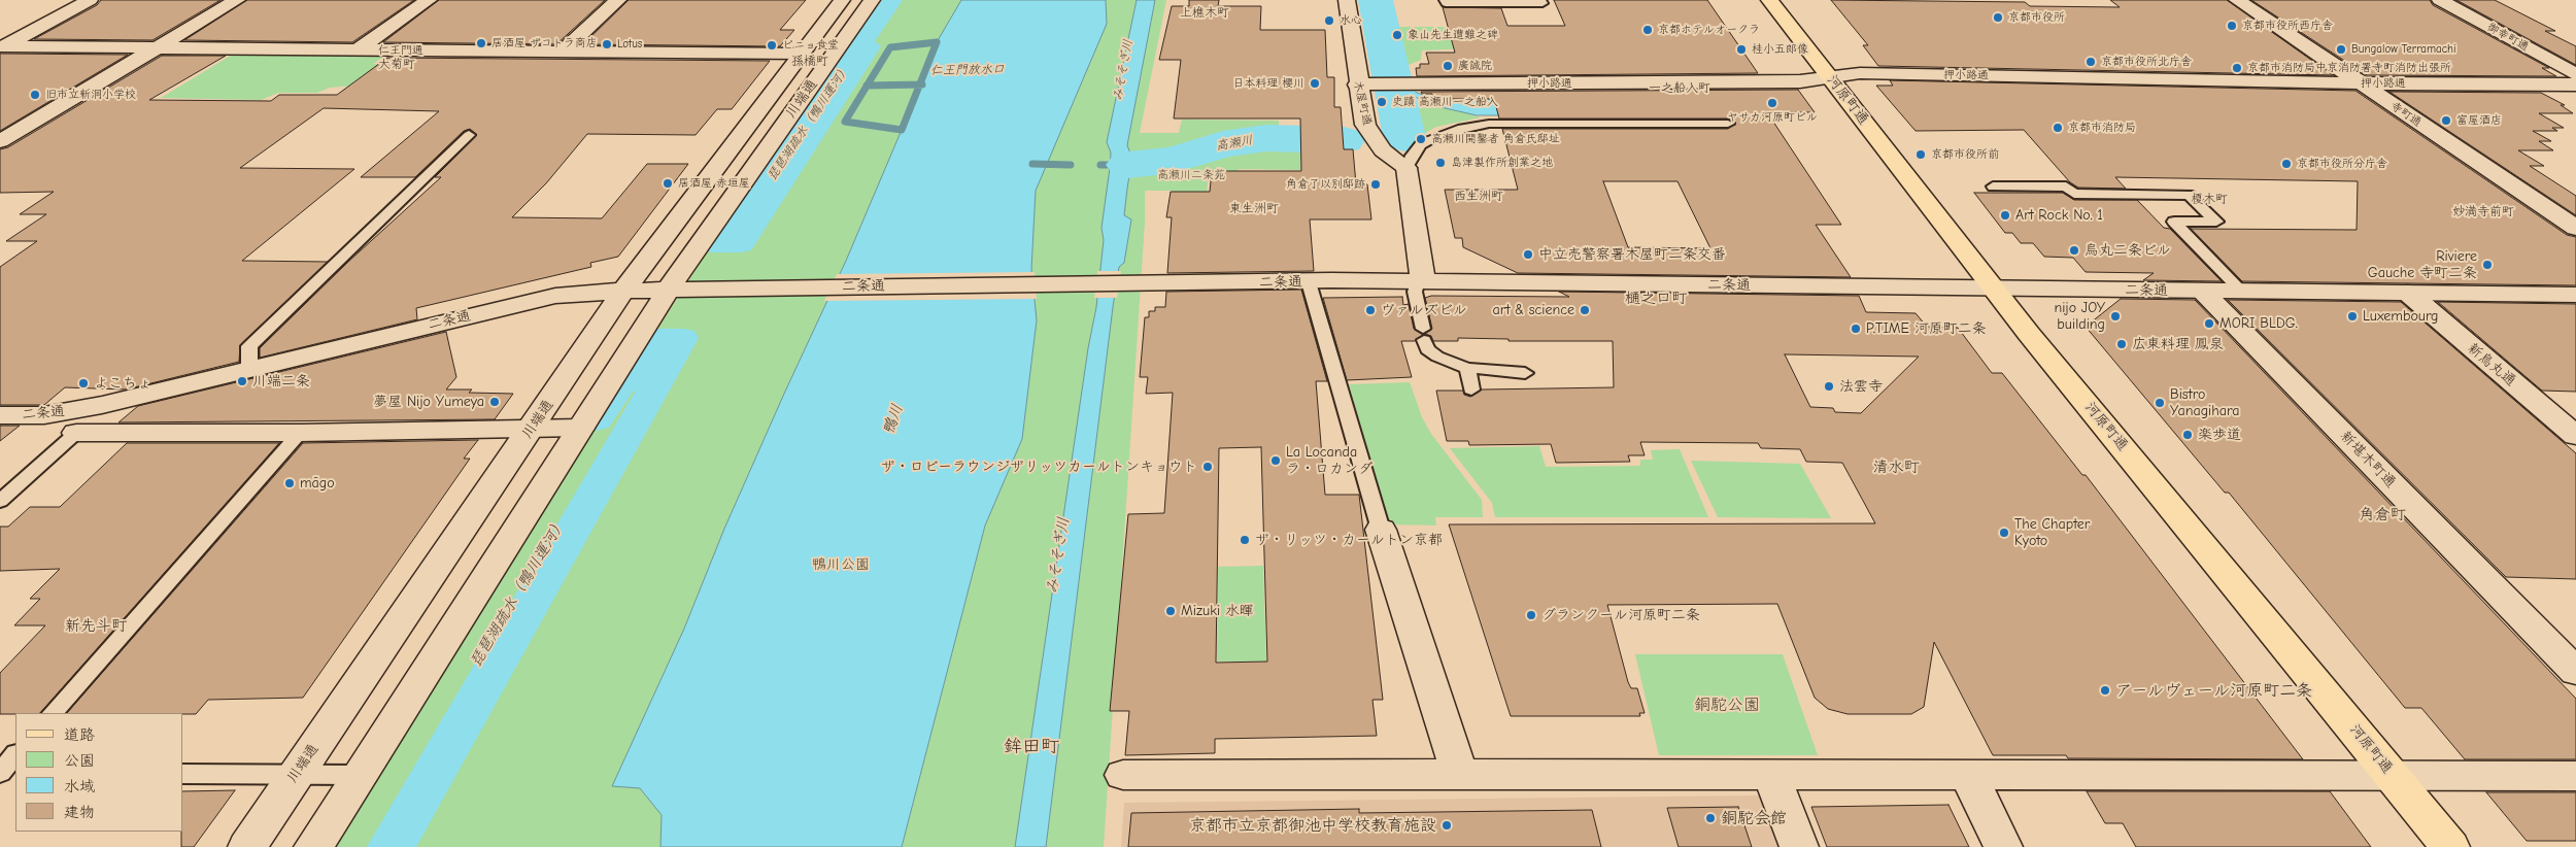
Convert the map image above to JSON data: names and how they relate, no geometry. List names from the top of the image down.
{
  "streets": {
    "main road": ["河原町通"],
    "street": [
      "御幸町通",
      "仁王門通",
      "押小路通",
      "川端通",
      "木屋町通",
      "寺町通",
      "二条通",
      "新烏丸通",
      "新堪木町通"
    ]
  },
  "crossings": [
    ["仁王門通", "川端通"],
    ["押小路通", "河原町通"],
    ["押小路通", "木屋町通"],
    ["押小路通", "寺町通"],
    ["川端通", "二条通"],
    ["河原町通", "二条通"],
    ["二条通", "新烏丸通"],
    ["二条通", "新堪木町通"]
  ],
  "districts": [
    "上樵木町",
    "孫橋町",
    "大菊町",
    "一之船入町",
    "西生洲町",
    "榎木町",
    "東生洲町",
    "妙満寺前町",
    "樋之口町",
    "清水町",
    "角倉町",
    "新先斗町",
    "鉾田町"
  ],
  "water": [
    "仁王門放水口",
    "みそそぎ川",
    "琵琶湖疏水（鴨川運河）",
    "高瀬川",
    "鴨川"
  ],
  "parks": ["高瀬川二条苑", "鴨川公園", "銅駝公園"],
  "places": [
    "京都市役所",
    "水心",
    "京都市役所西庁舎",
    "京都ホテルオークラ",
    "象山先生遭難之碑",
    "居酒屋 ザコトラ商店",
    "Lotus",
    "ピニョ食堂",
    "桂小五郎像",
    "Bungalow Terramachi",
    "京都市役所北庁舎",
    "廣誠院",
    "京都市消防局中京消防署寺町消防出張所",
    "日本料理 櫻川",
    "旧市立新洞小学校",
    "史蹟 高瀬川一之船入",
    "ヤサカ河原町ビル",
    "富屋酒店",
    "京都市消防局",
    "高瀬川開鑿者 角倉氏邸址",
    "京都市役所前",
    "島津製作所創業之地",
    "京都市役所分庁舎",
    "居酒屋 赤垣屋",
    "角倉了以別邸跡",
    "Art Rock No. 1",
    "烏丸二条ビル",
    "中立売警察署木屋町二条交番",
    "Riviere Gauche 寺町二条",
    "ヴァルズビル",
    "art & science",
    "nijo JOY building",
    "Luxembourg",
    "MORI BLDG.",
    "P.TIME 河原町二条",
    "広東料理 鳳泉",
    "川端二条",
    "よこちょ",
    "法雲寺",
    "夢屋 Nijo Yumeya",
    "Bistro Yanagihara",
    "楽歩道",
    "La Locanda ラ・ロカンダ",
    "ザ・ロビーラウンジザリッツカールトンキョウト",
    "māgo",
    "The Chapter Kyoto",
    "ザ・リッツ・カールトン京都",
    "Mizuki 水暉",
    "グランクール河原町二条",
    "アールヴェール河原町二条",
    "銅駝会館",
    "京都市立京都御池中学校教育施設"
  ],
  "legend": [
    "道路",
    "公園",
    "水域",
    "建物"
  ]
}
